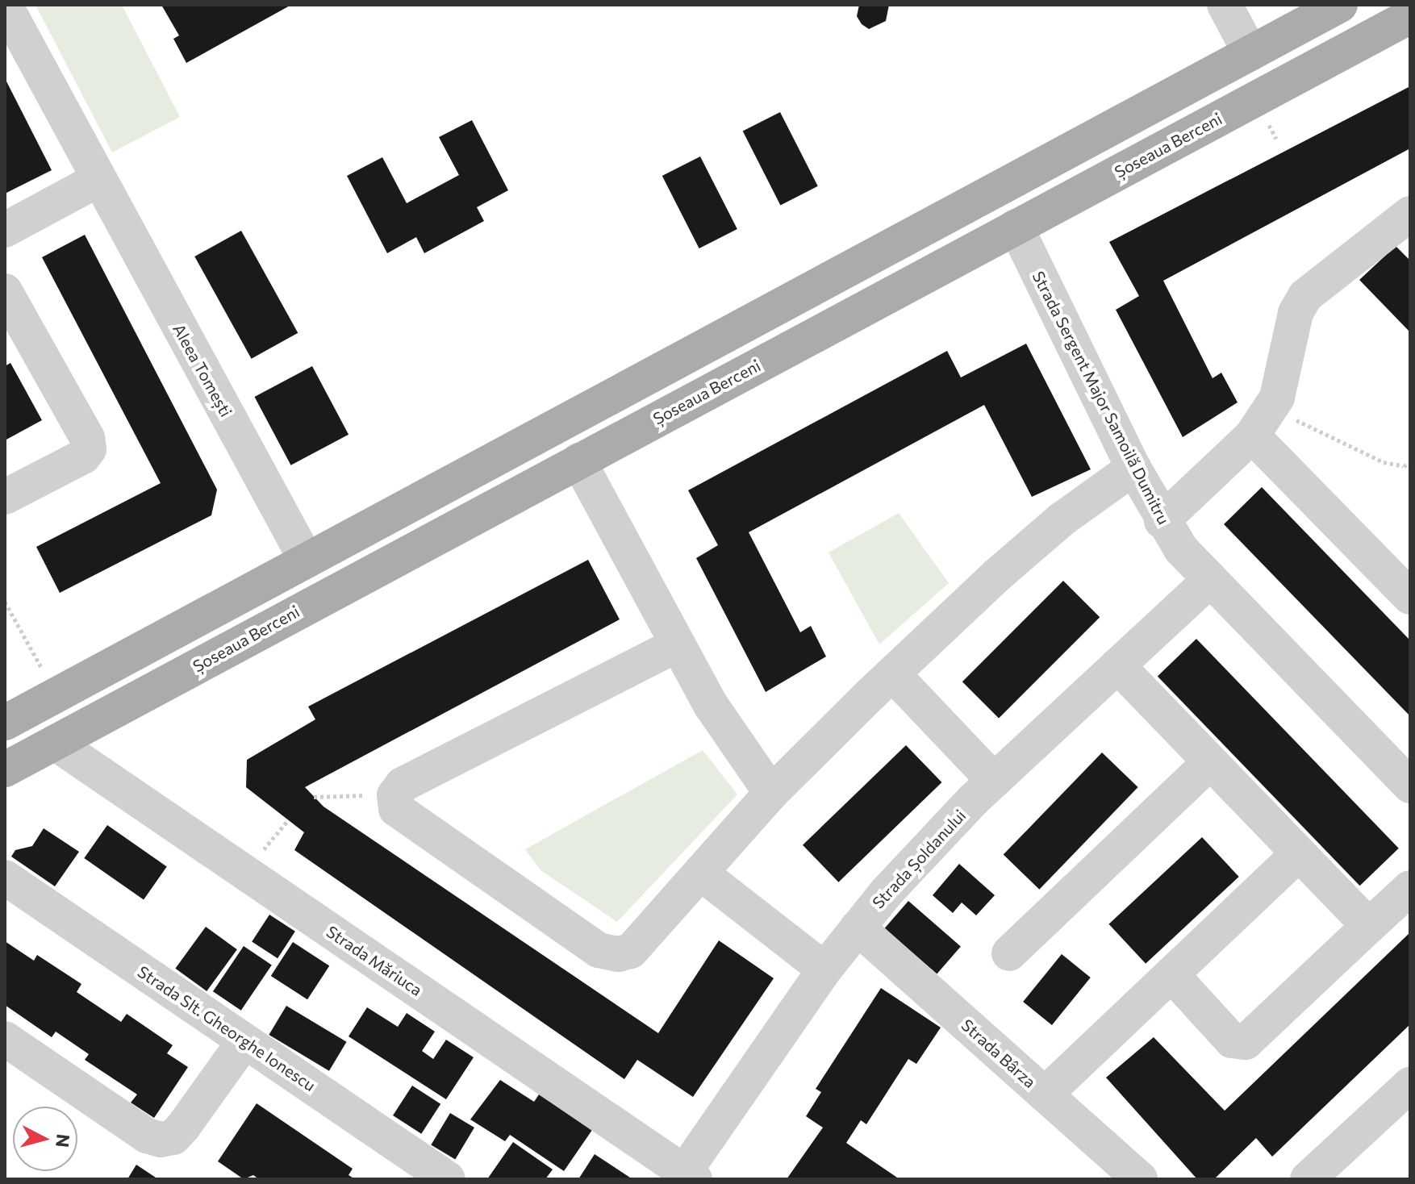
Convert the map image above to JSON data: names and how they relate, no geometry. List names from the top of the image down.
{
  "streets": {
    "main road": ["Șoseaua Berceni"],
    "street": [
      "Aleea Tomești",
      "Strada Sergent Major Samoilă Dumitru",
      "Strada Șoldanului",
      "Strada Măriuca",
      "Strada Slt. Gheorghe Ionescu",
      "Strada Bârza"
    ]
  },
  "crossings": [
    ["Șoseaua Berceni", "Strada Sergent Major Samoilă Dumitru"],
    ["Șoseaua Berceni", "Strada Măriuca"],
    ["Strada Sergent Major Samoilă Dumitru", "Strada Șoldanului"],
    ["Strada Șoldanului", "Strada Măriuca"],
    ["Strada Șoldanului", "Strada Bârza"]
  ],
  "north": "right"
}
